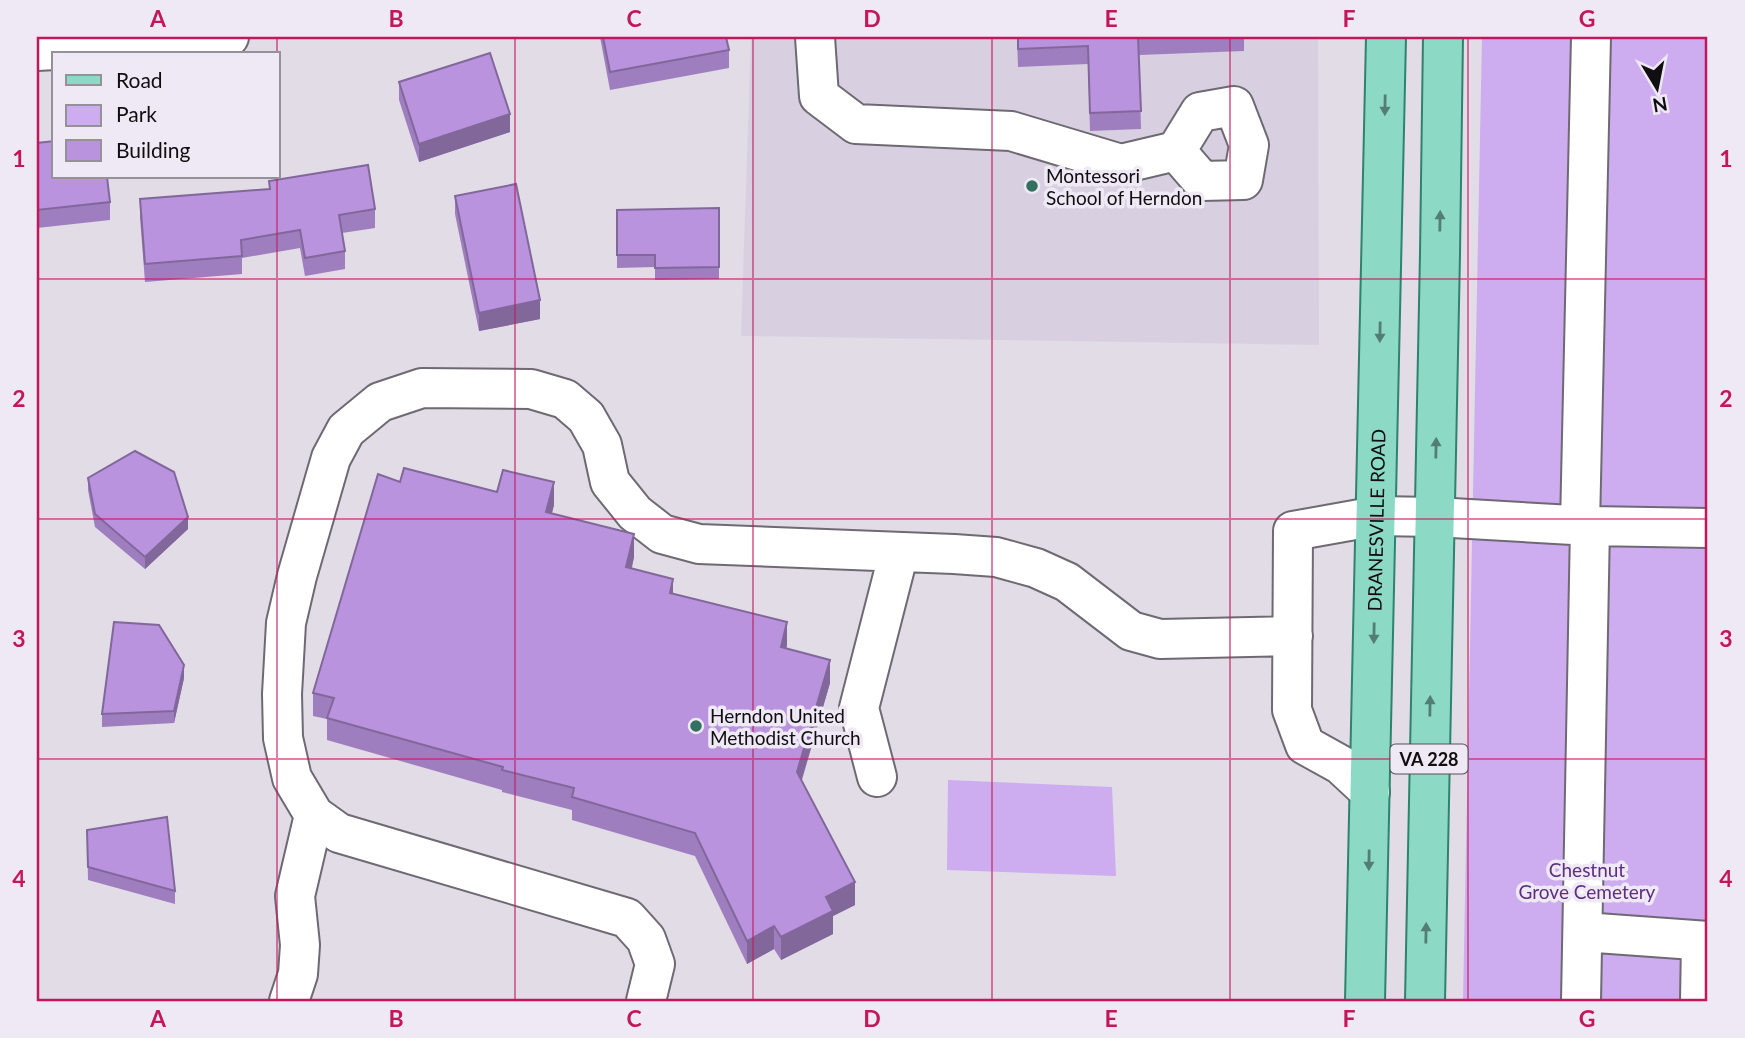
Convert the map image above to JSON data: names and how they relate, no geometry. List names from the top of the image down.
{
  "streets": {
    "main road": ["DRANESVILLE ROAD", "VA 228"]
  },
  "parks": ["Chestnut Grove Cemetery"],
  "places": ["Montessori School of Herndon", "Herndon United Methodist Church"],
  "legend": ["Road", "Park", "Building"],
  "north": "bottom",
  "grid": {
    "columns": [
      "A",
      "B",
      "C",
      "D",
      "E",
      "F",
      "G"
    ],
    "rows": [
      "1",
      "2",
      "3",
      "4"
    ]
  }
}
